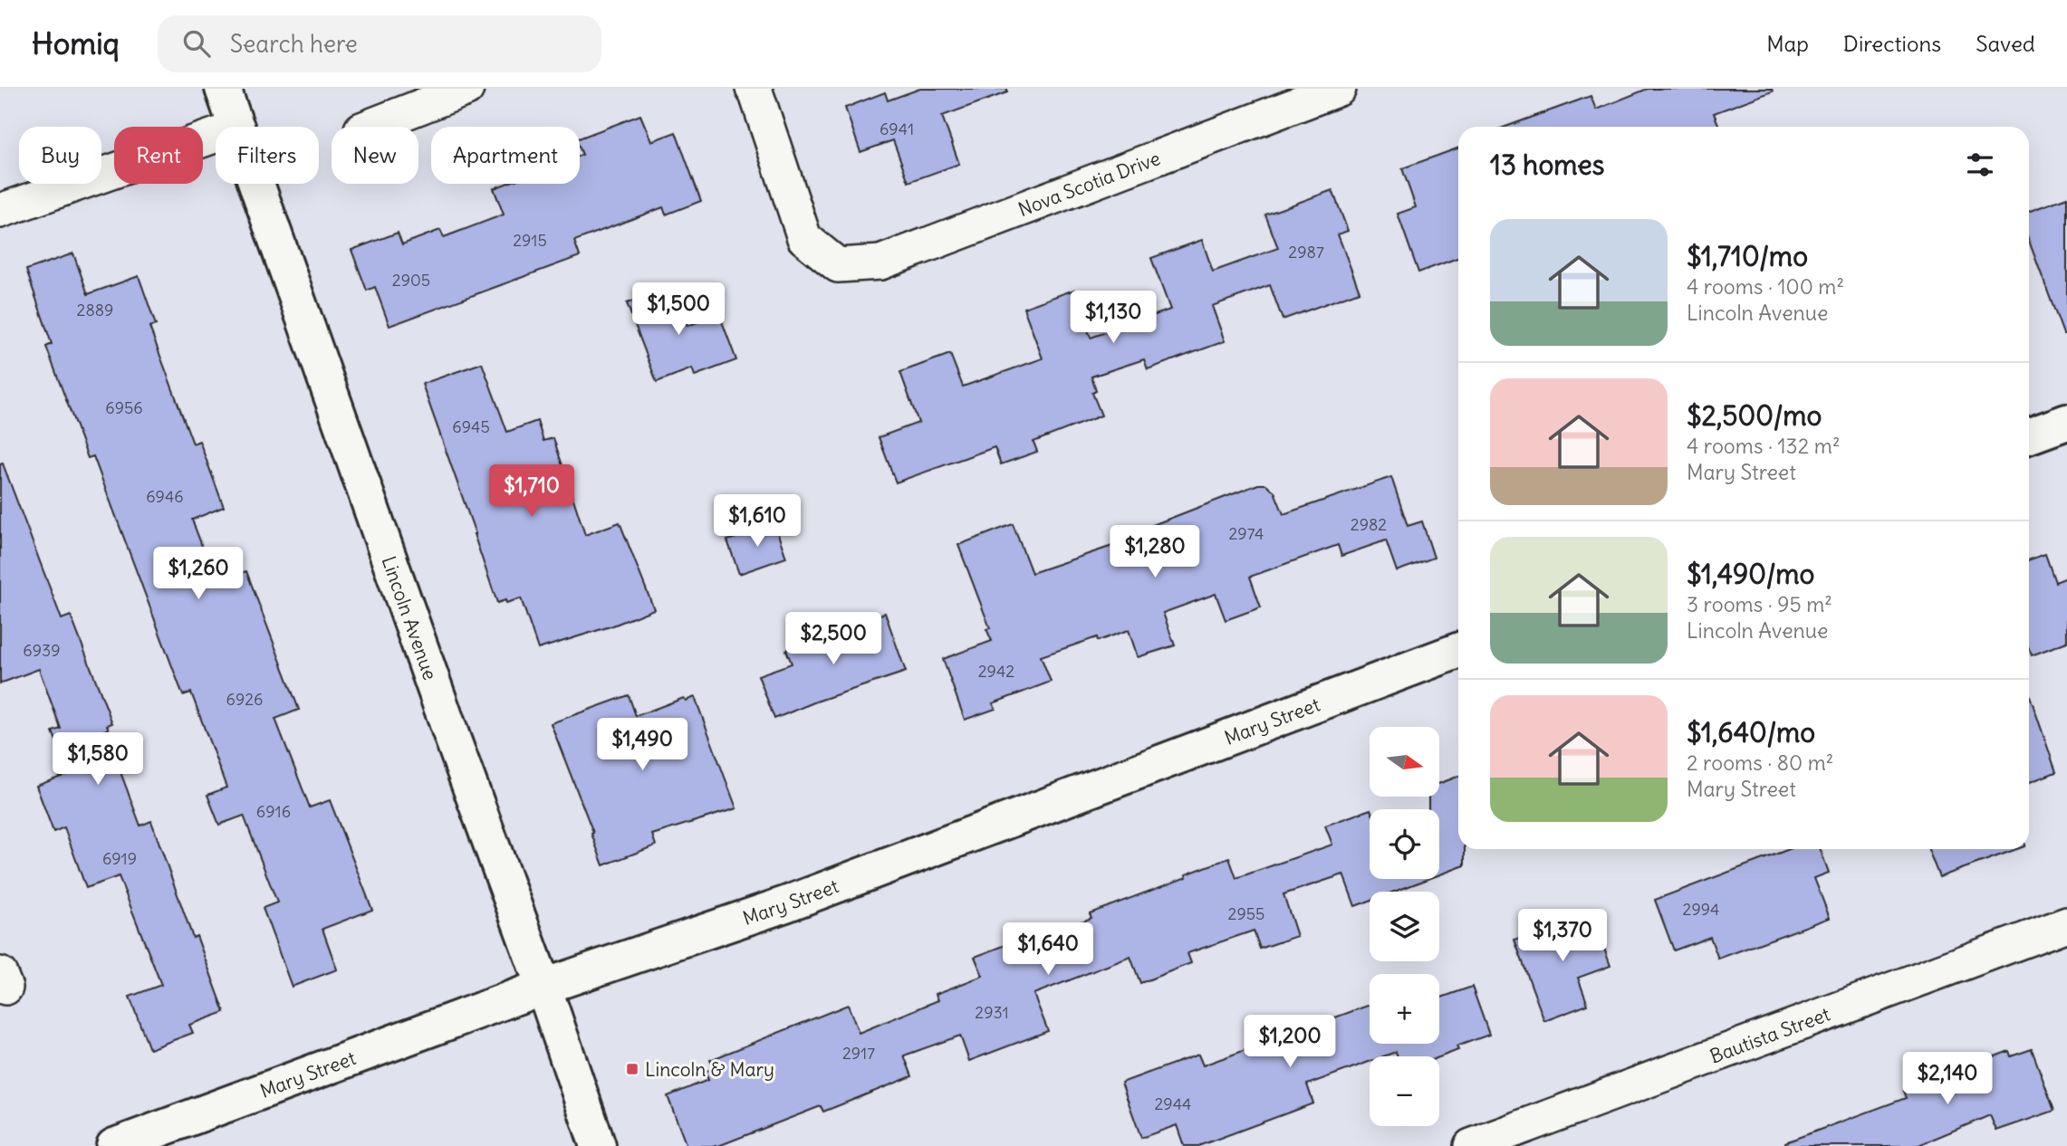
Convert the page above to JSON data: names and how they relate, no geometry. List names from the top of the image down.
{
  "streets": {
    "street": [
      "Nova Scotia Drive",
      "Lincoln Avenue",
      "Mary Street",
      "Bautista Street"
    ]
  },
  "crossings": [
    ["Lincoln Avenue", "Mary Street"]
  ],
  "places": {
    "transit": ["Lincoln & Mary"]
  },
  "house_numbers": [
    "6941",
    "2915",
    "2987",
    "2905",
    "2889",
    "6956",
    "6945",
    "6946",
    "2982",
    "2974",
    "6939",
    "2942",
    "6926",
    "6916",
    "6919",
    "2994",
    "2955",
    "2931",
    "2917",
    "2944"
  ],
  "north": "right",
  "page": {
    "header": "Homiq",
    "search": "Search here",
    "nav": ["Map", "Directions", "Saved"],
    "chip": [
      "Buy",
      "Rent",
      "Filters",
      "New",
      "Apartment"
    ],
    "heading": "13 homes",
    "list": [
      {
        "name": "$1,710/mo",
        "note": "4 rooms · 100 m² · Lincoln Avenue"
      },
      {
        "name": "$2,500/mo",
        "note": "4 rooms · 132 m² · Mary Street"
      },
      {
        "name": "$1,490/mo",
        "note": "3 rooms · 95 m² · Lincoln Avenue"
      },
      {
        "name": "$1,640/mo",
        "note": "2 rooms · 80 m² · Mary Street"
      }
    ],
    "price": [
      "$1,500",
      "$1,130",
      "$1,710",
      "$1,610",
      "$1,280",
      "$1,260",
      "$2,500",
      "$1,490",
      "$1,580",
      "$1,370",
      "$1,640",
      "$1,200",
      "$2,140"
    ],
    "map_buttons": ["+", "−"]
  }
}
